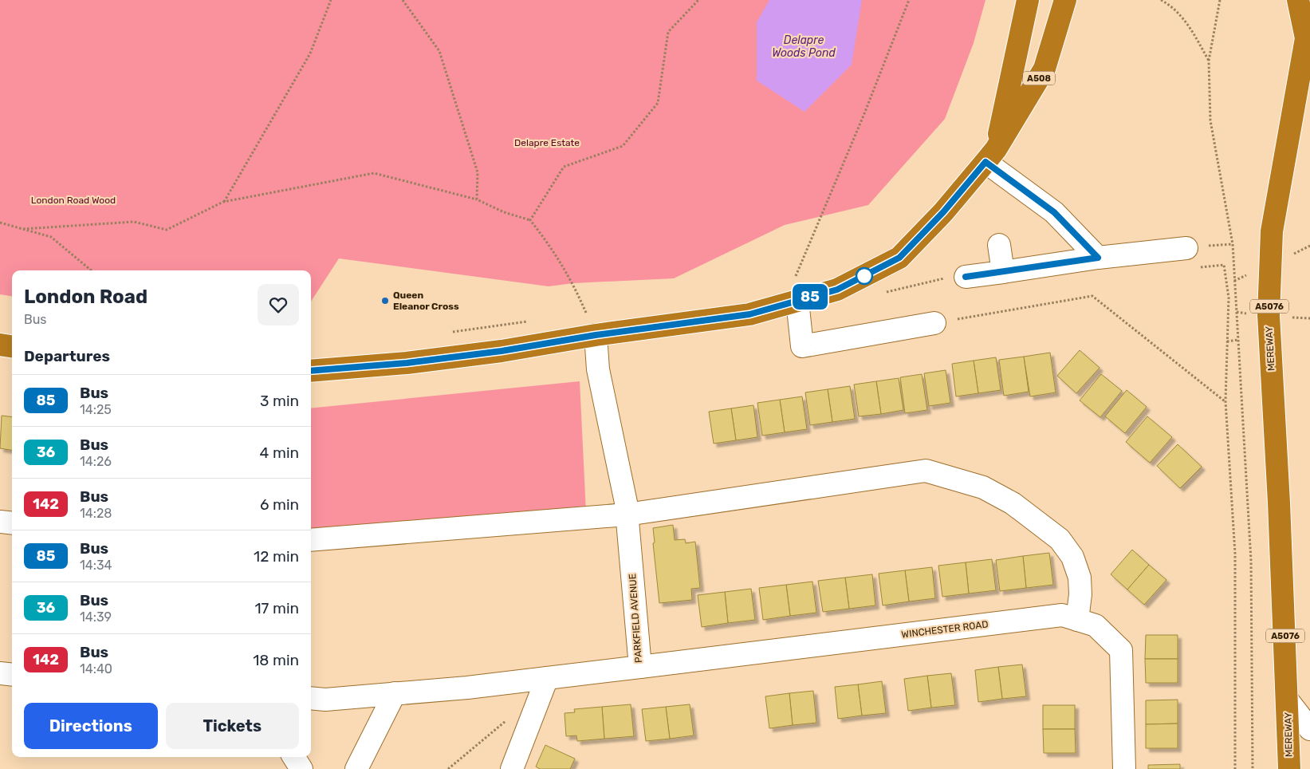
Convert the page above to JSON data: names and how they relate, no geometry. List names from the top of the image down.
{
  "streets": {
    "highway": ["A508", "A5076", "MEREWAY"],
    "street": ["PARKFIELD AVENUE", "WINCHESTER ROAD"]
  },
  "crossings": [
    ["A508", "PARKFIELD AVENUE"],
    ["PARKFIELD AVENUE", "WINCHESTER ROAD"]
  ],
  "water": ["Delapre Woods Pond"],
  "parks": ["Delapre Estate", "London Road Wood"],
  "places": ["Queen Eleanor Cross"],
  "lines": ["bus line 85"],
  "page": {
    "on_map": "85",
    "heading": [
      ["London Road", "Bus"],
      "Departures"
    ],
    "list": [
      {
        "mark": "85",
        "name": "Bus",
        "note": "14:25",
        "value": "3 min"
      },
      {
        "mark": "36",
        "name": "Bus",
        "note": "14:26",
        "value": "4 min"
      },
      {
        "mark": "142",
        "name": "Bus",
        "note": "14:28",
        "value": "6 min"
      },
      {
        "mark": "85",
        "name": "Bus",
        "note": "14:34",
        "value": "12 min"
      },
      {
        "mark": "36",
        "name": "Bus",
        "note": "14:39",
        "value": "17 min"
      },
      {
        "mark": "142",
        "name": "Bus",
        "note": "14:40",
        "value": "18 min"
      }
    ],
    "buttons": ["Directions", "Tickets"]
  }
}
